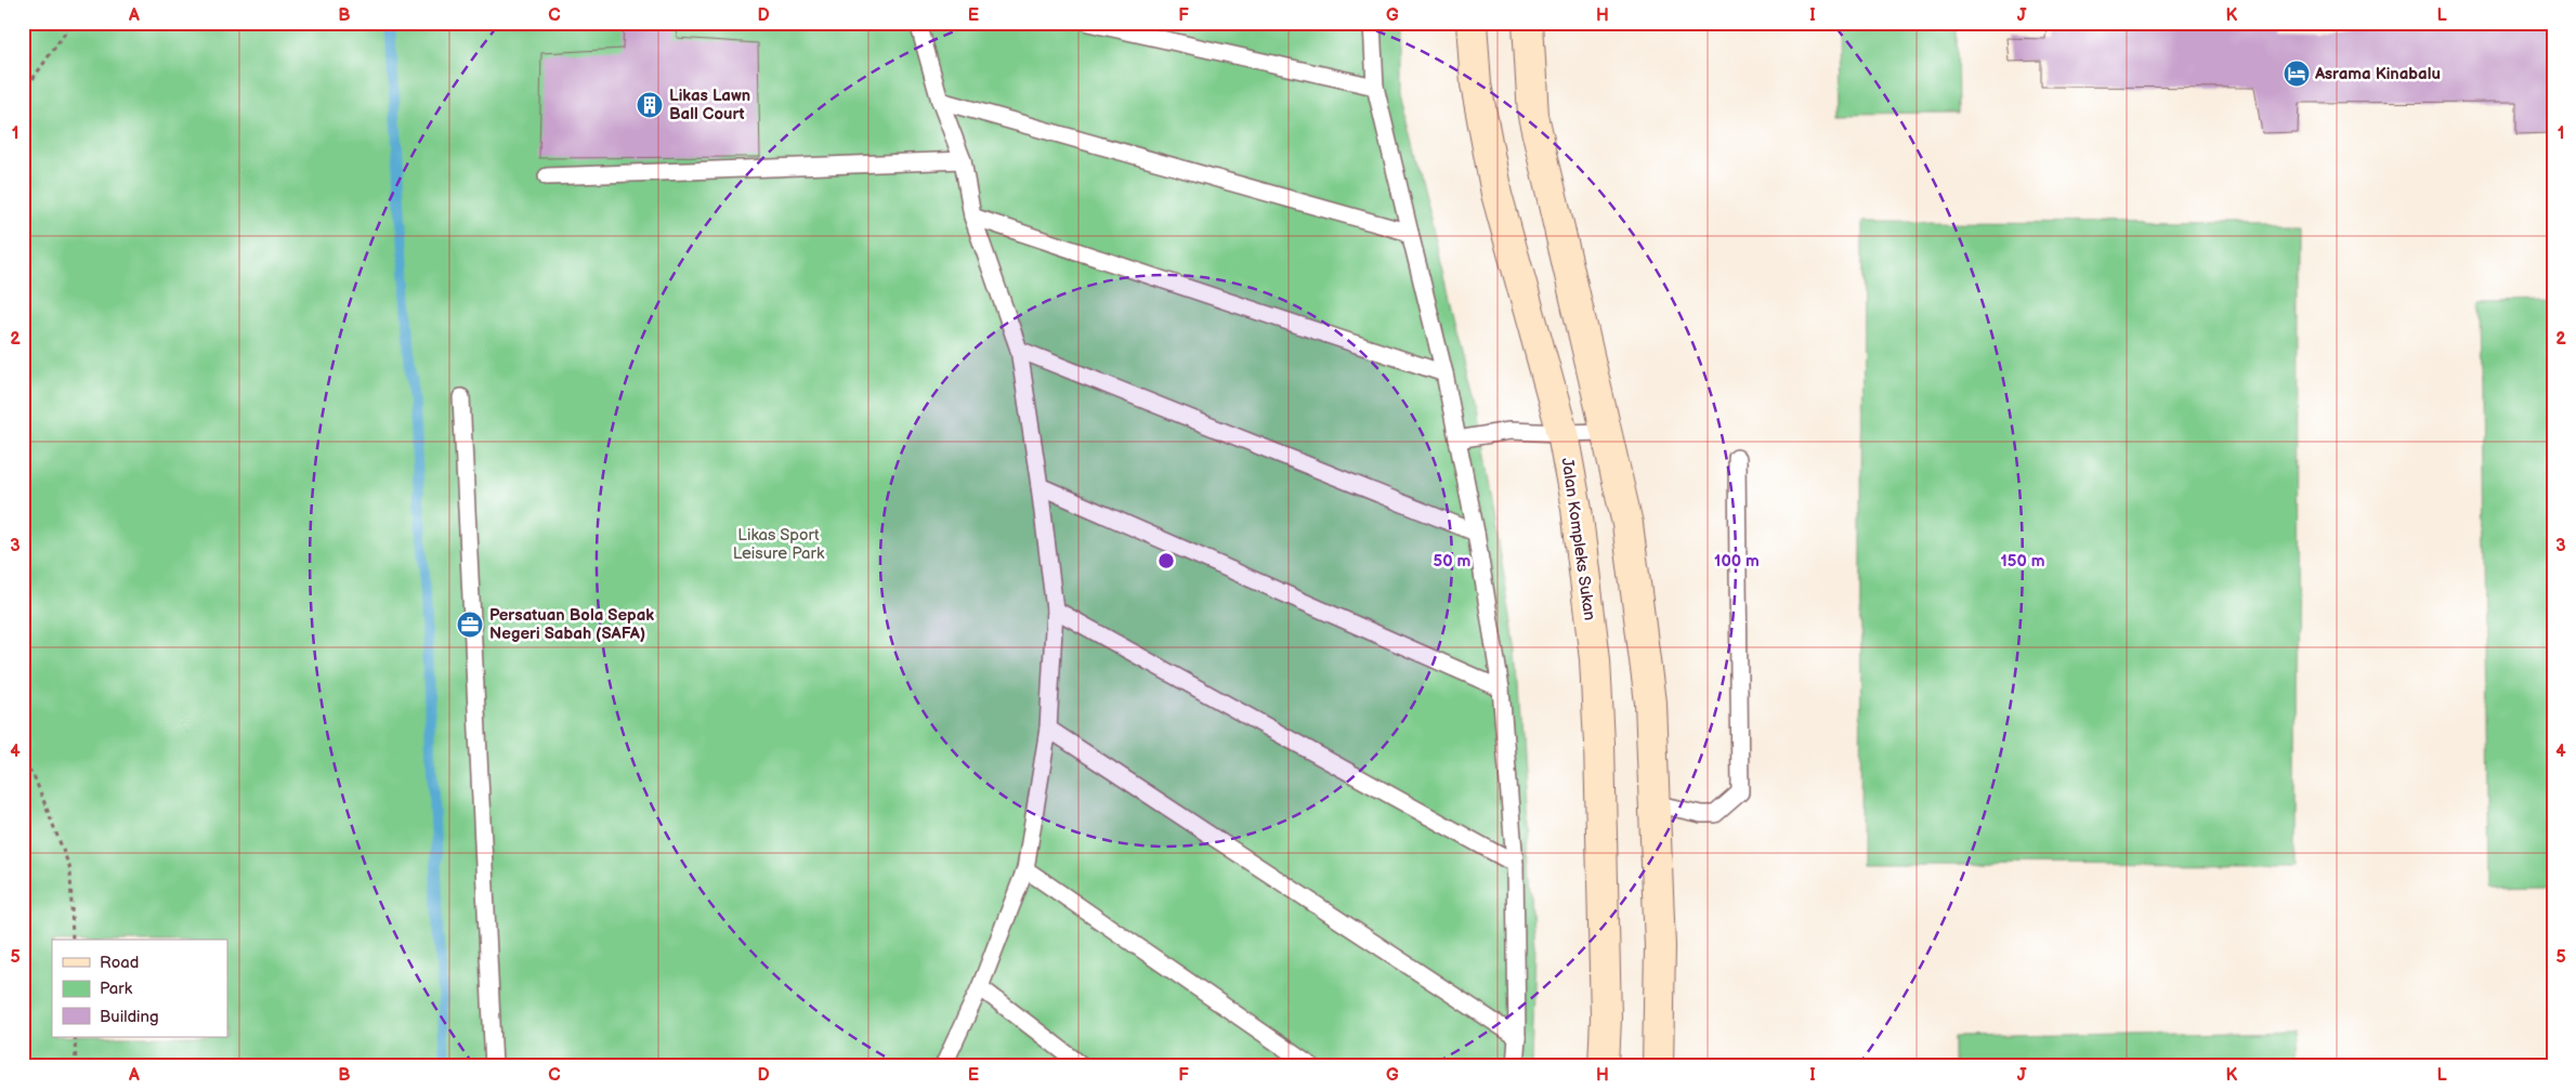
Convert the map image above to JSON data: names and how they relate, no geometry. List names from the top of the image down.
{
  "streets": {
    "main road": ["Jalan Kompleks Sukan"]
  },
  "parks": ["Likas Sport Leisure Park"],
  "places": {
    "hotel": ["Asrama Kinabalu"],
    "building": ["Likas Lawn Ball Court"],
    "office": ["Persatuan Bola Sepak Negeri Sabah (SAFA)"]
  },
  "legend": ["Road", "Park", "Building"],
  "grid": {
    "columns": [
      "A",
      "B",
      "C",
      "D",
      "E",
      "F",
      "G",
      "H",
      "I",
      "J",
      "K",
      "L"
    ],
    "rows": [
      "1",
      "2",
      "3",
      "4",
      "5"
    ]
  },
  "rings": ["50 m", "100 m", "150 m"]
}
